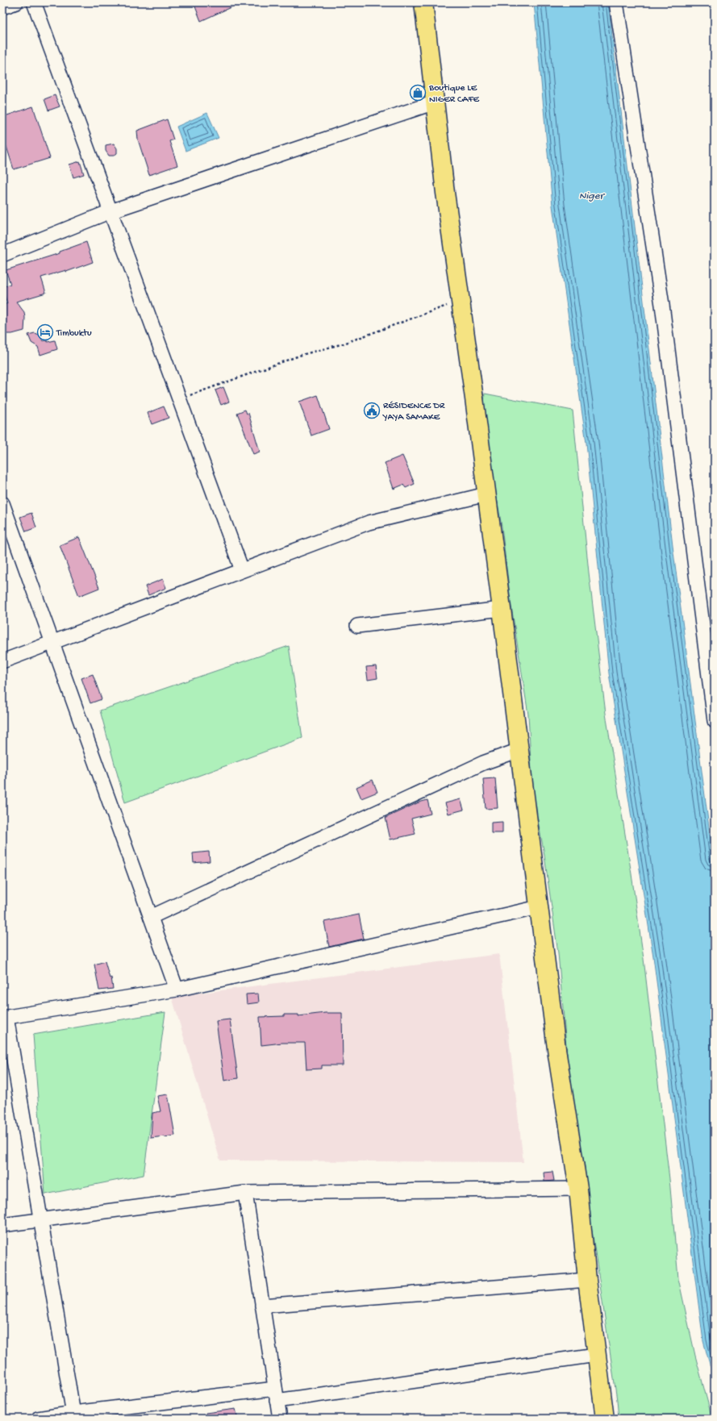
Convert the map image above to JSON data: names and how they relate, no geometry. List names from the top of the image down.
{
  "water": ["Niger"],
  "places": {
    "shop": ["Boutique LE NIGER CAFE"],
    "hotel": ["Timbuktu"],
    "public building": ["RÉSIDENCE DR YAYA SAMAKE"]
  }
}
